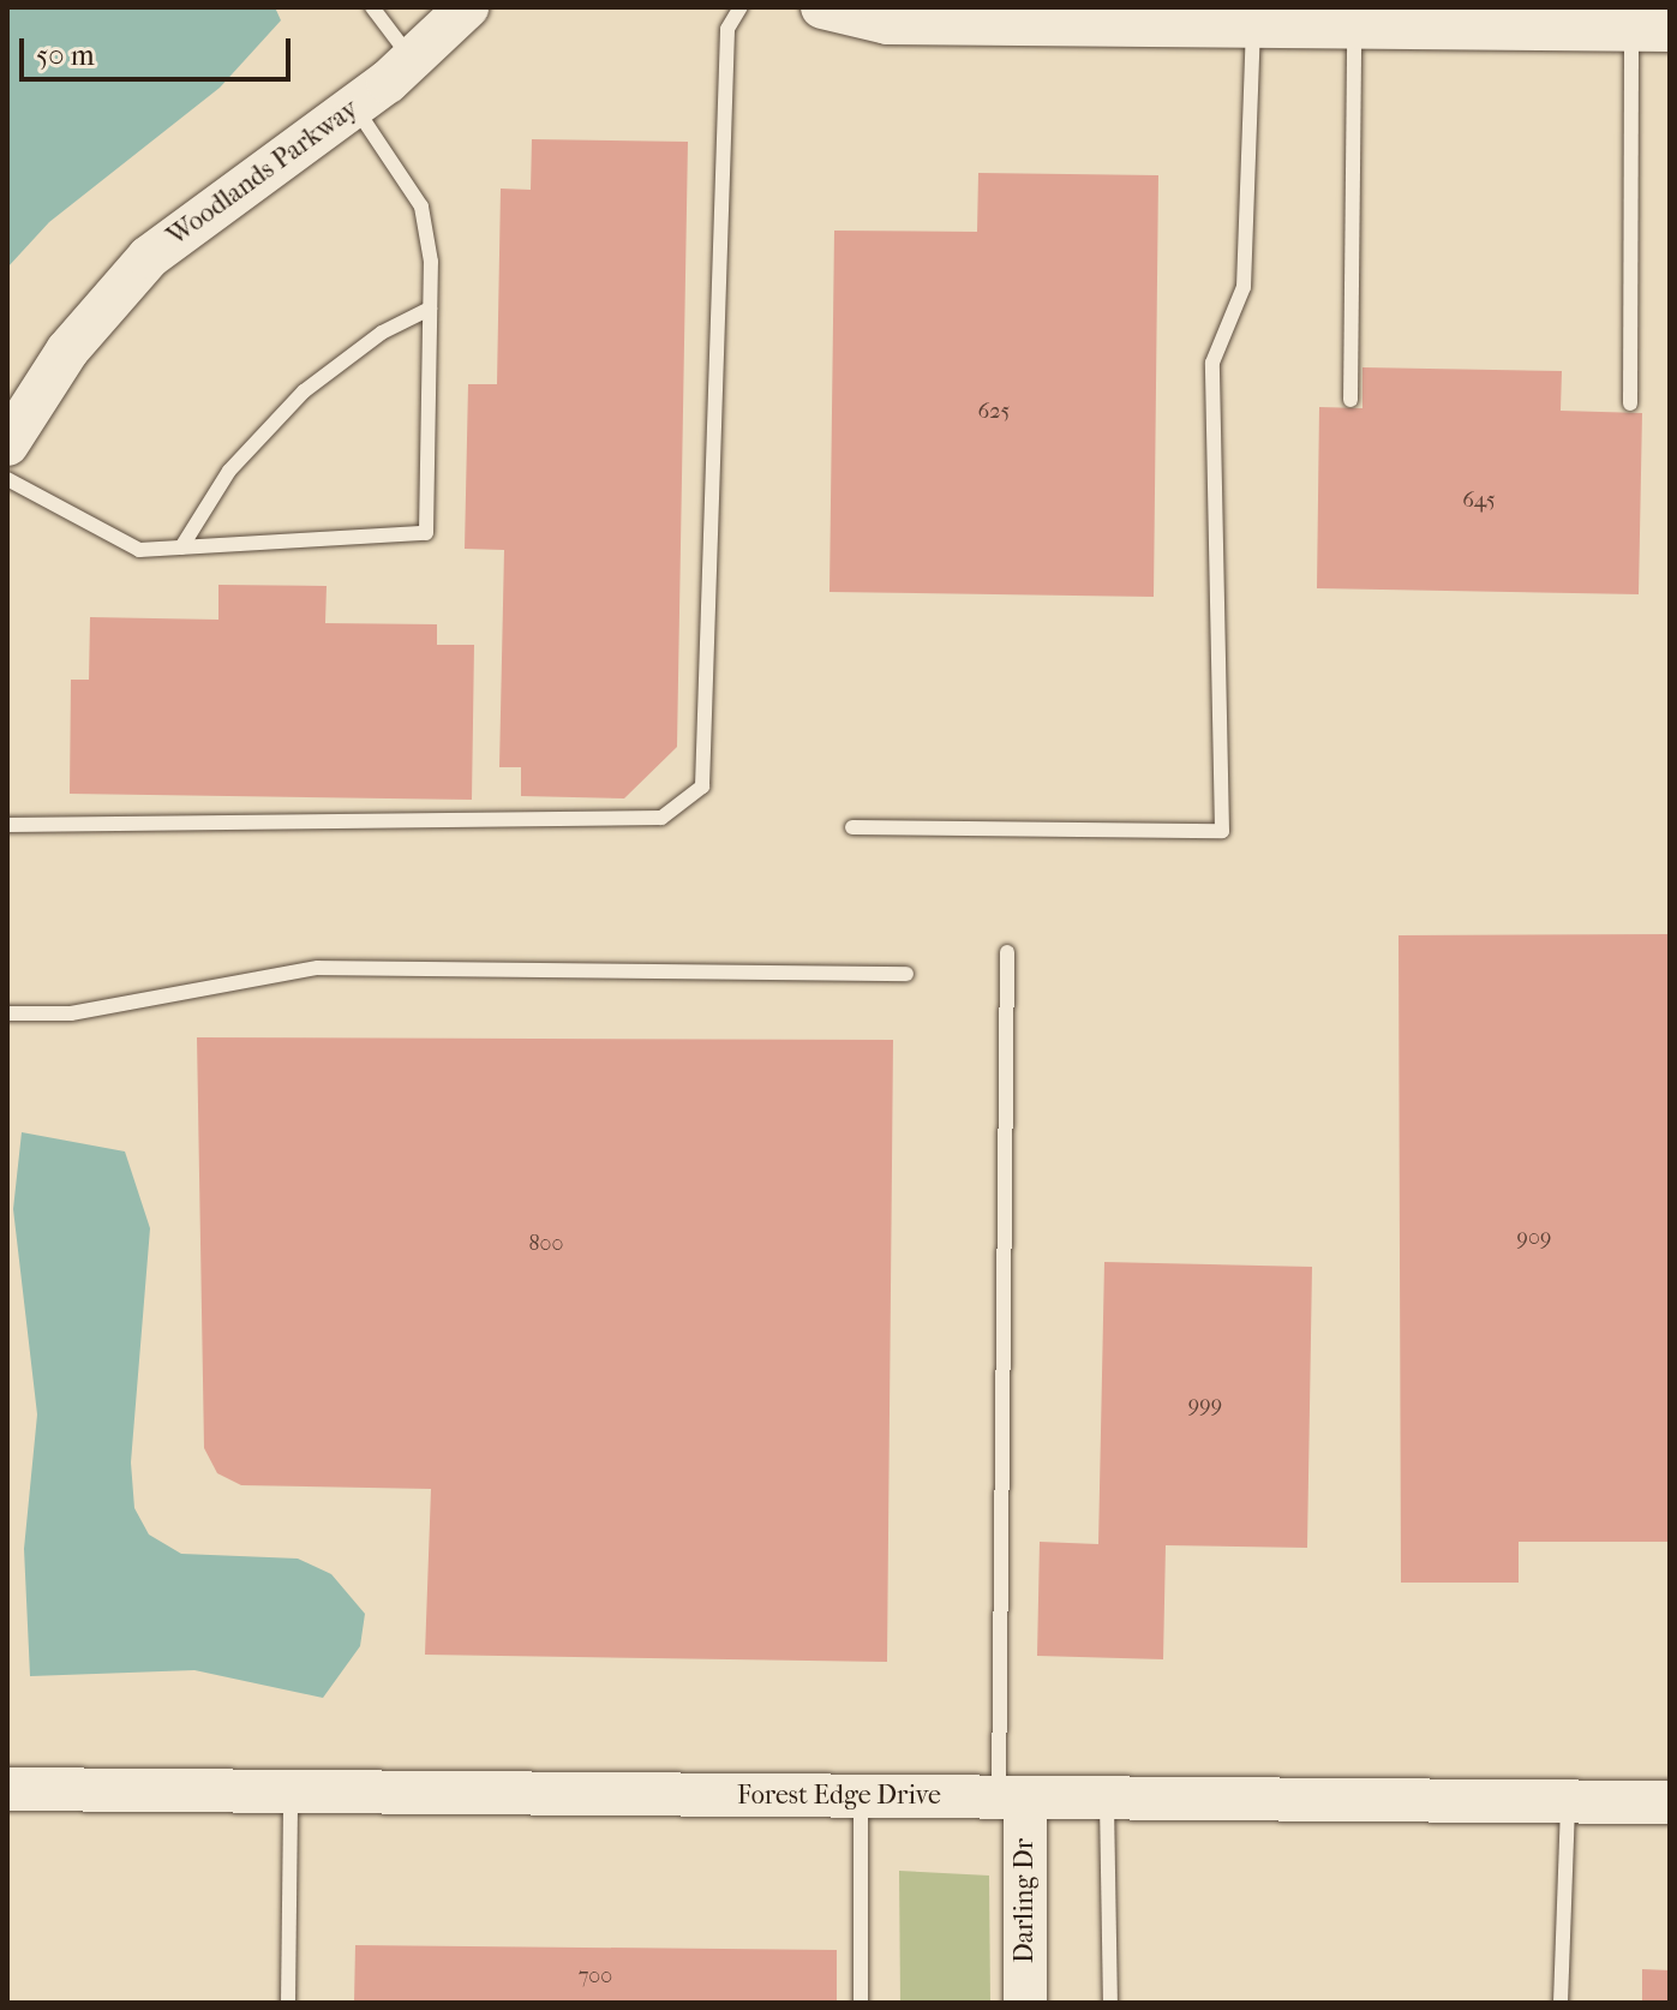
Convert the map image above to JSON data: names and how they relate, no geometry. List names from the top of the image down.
{
  "streets": {
    "street": ["Woodlands Parkway", "Forest Edge Drive", "Darling Dr"]
  },
  "crossings": [
    ["Forest Edge Drive", "Darling Dr"]
  ],
  "house_numbers": [
    "625",
    "645",
    "909",
    "800",
    "999",
    "700"
  ],
  "scale_bar": "50 m"
}
